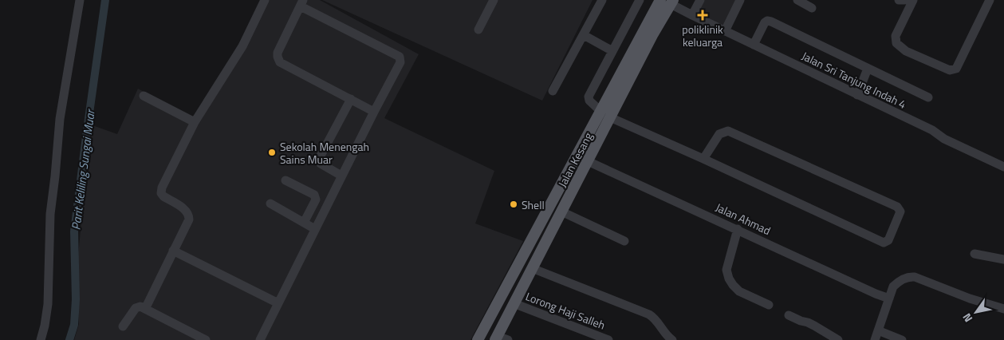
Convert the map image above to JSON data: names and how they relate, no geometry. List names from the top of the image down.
{
  "streets": {
    "main road": ["Jalan Kesang"],
    "street": ["Jalan Sri Tanjung Indah 4", "Jalan Ahmad", "Lorong Haji Salleh"]
  },
  "crossings": [
    ["Jalan Sri Tanjung Indah 4", "Jalan Kesang"],
    ["Jalan Kesang", "Jalan Ahmad"],
    ["Jalan Kesang", "Lorong Haji Salleh"]
  ],
  "water": ["Parit Keliling Sungai Muar"],
  "places": {
    "health": ["poliklinik keluarga"],
    "other": ["Sekolah Menengah Sains Muar", "Shell"]
  },
  "north": "bottom left"
}
